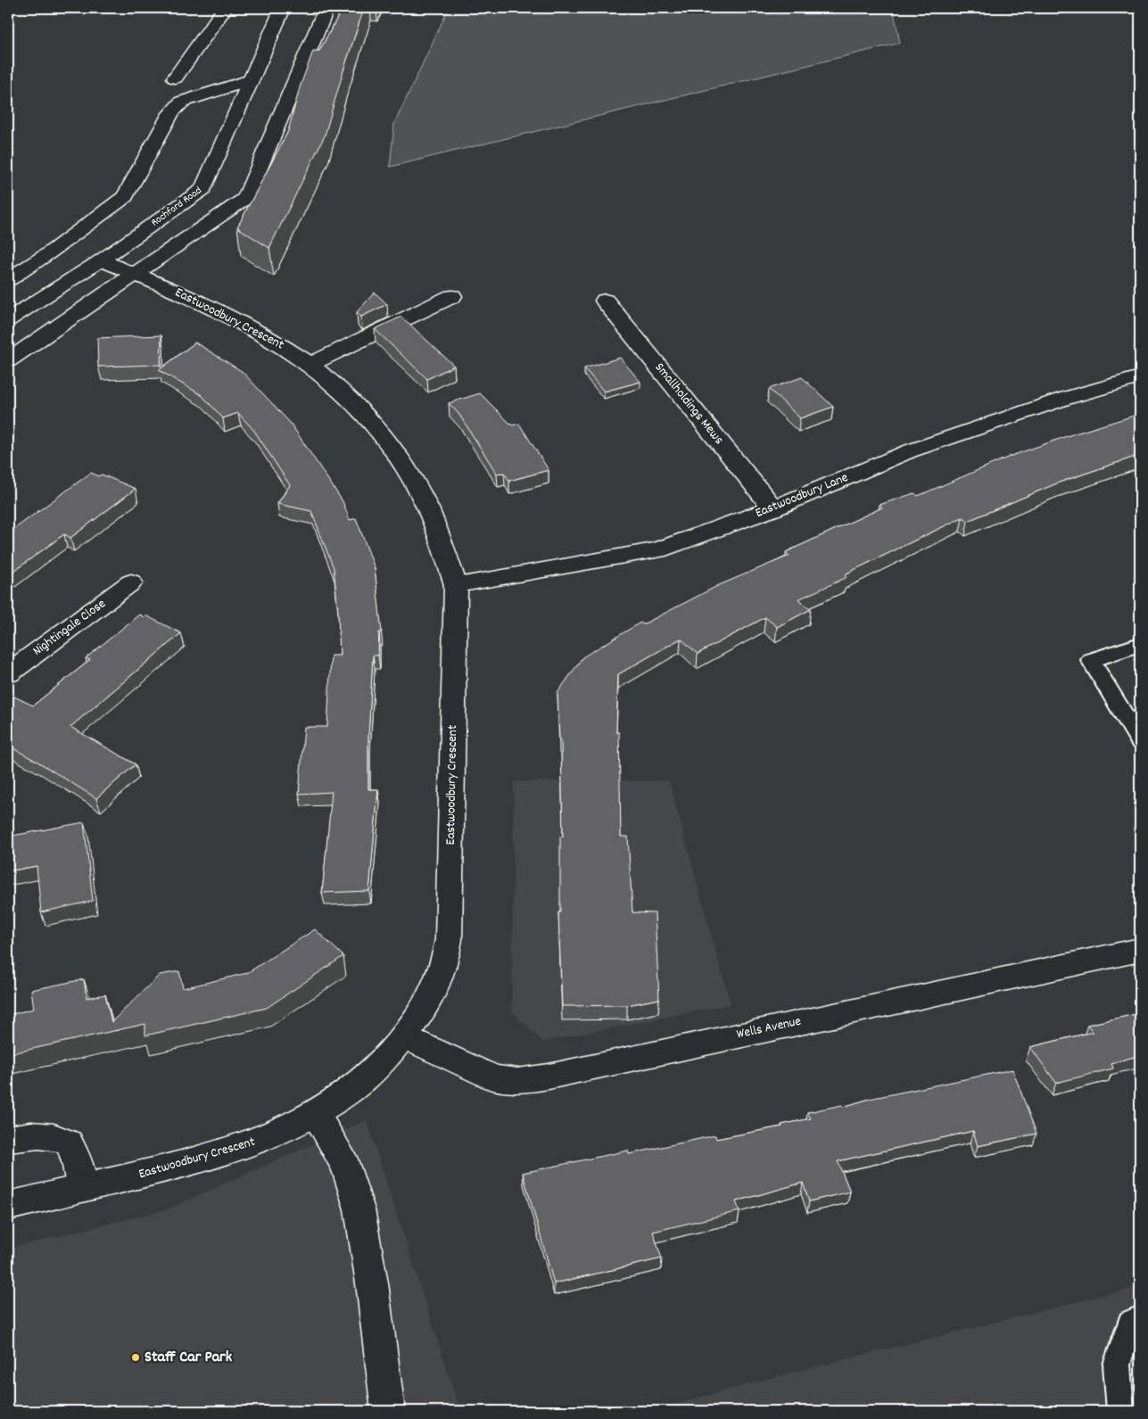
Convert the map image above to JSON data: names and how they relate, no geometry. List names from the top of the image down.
{
  "streets": {
    "street": [
      "Rochford Road",
      "Eastwoodbury Crescent",
      "Smallholdings Mews",
      "Eastwoodbury Lane",
      "Nightingale Close",
      "Wells Avenue"
    ]
  },
  "crossings": [
    ["Rochford Road", "Eastwoodbury Crescent"],
    ["Eastwoodbury Crescent", "Eastwoodbury Lane"],
    ["Eastwoodbury Crescent", "Wells Avenue"],
    ["Smallholdings Mews", "Eastwoodbury Lane"]
  ],
  "places": ["Staff Car Park"]
}
